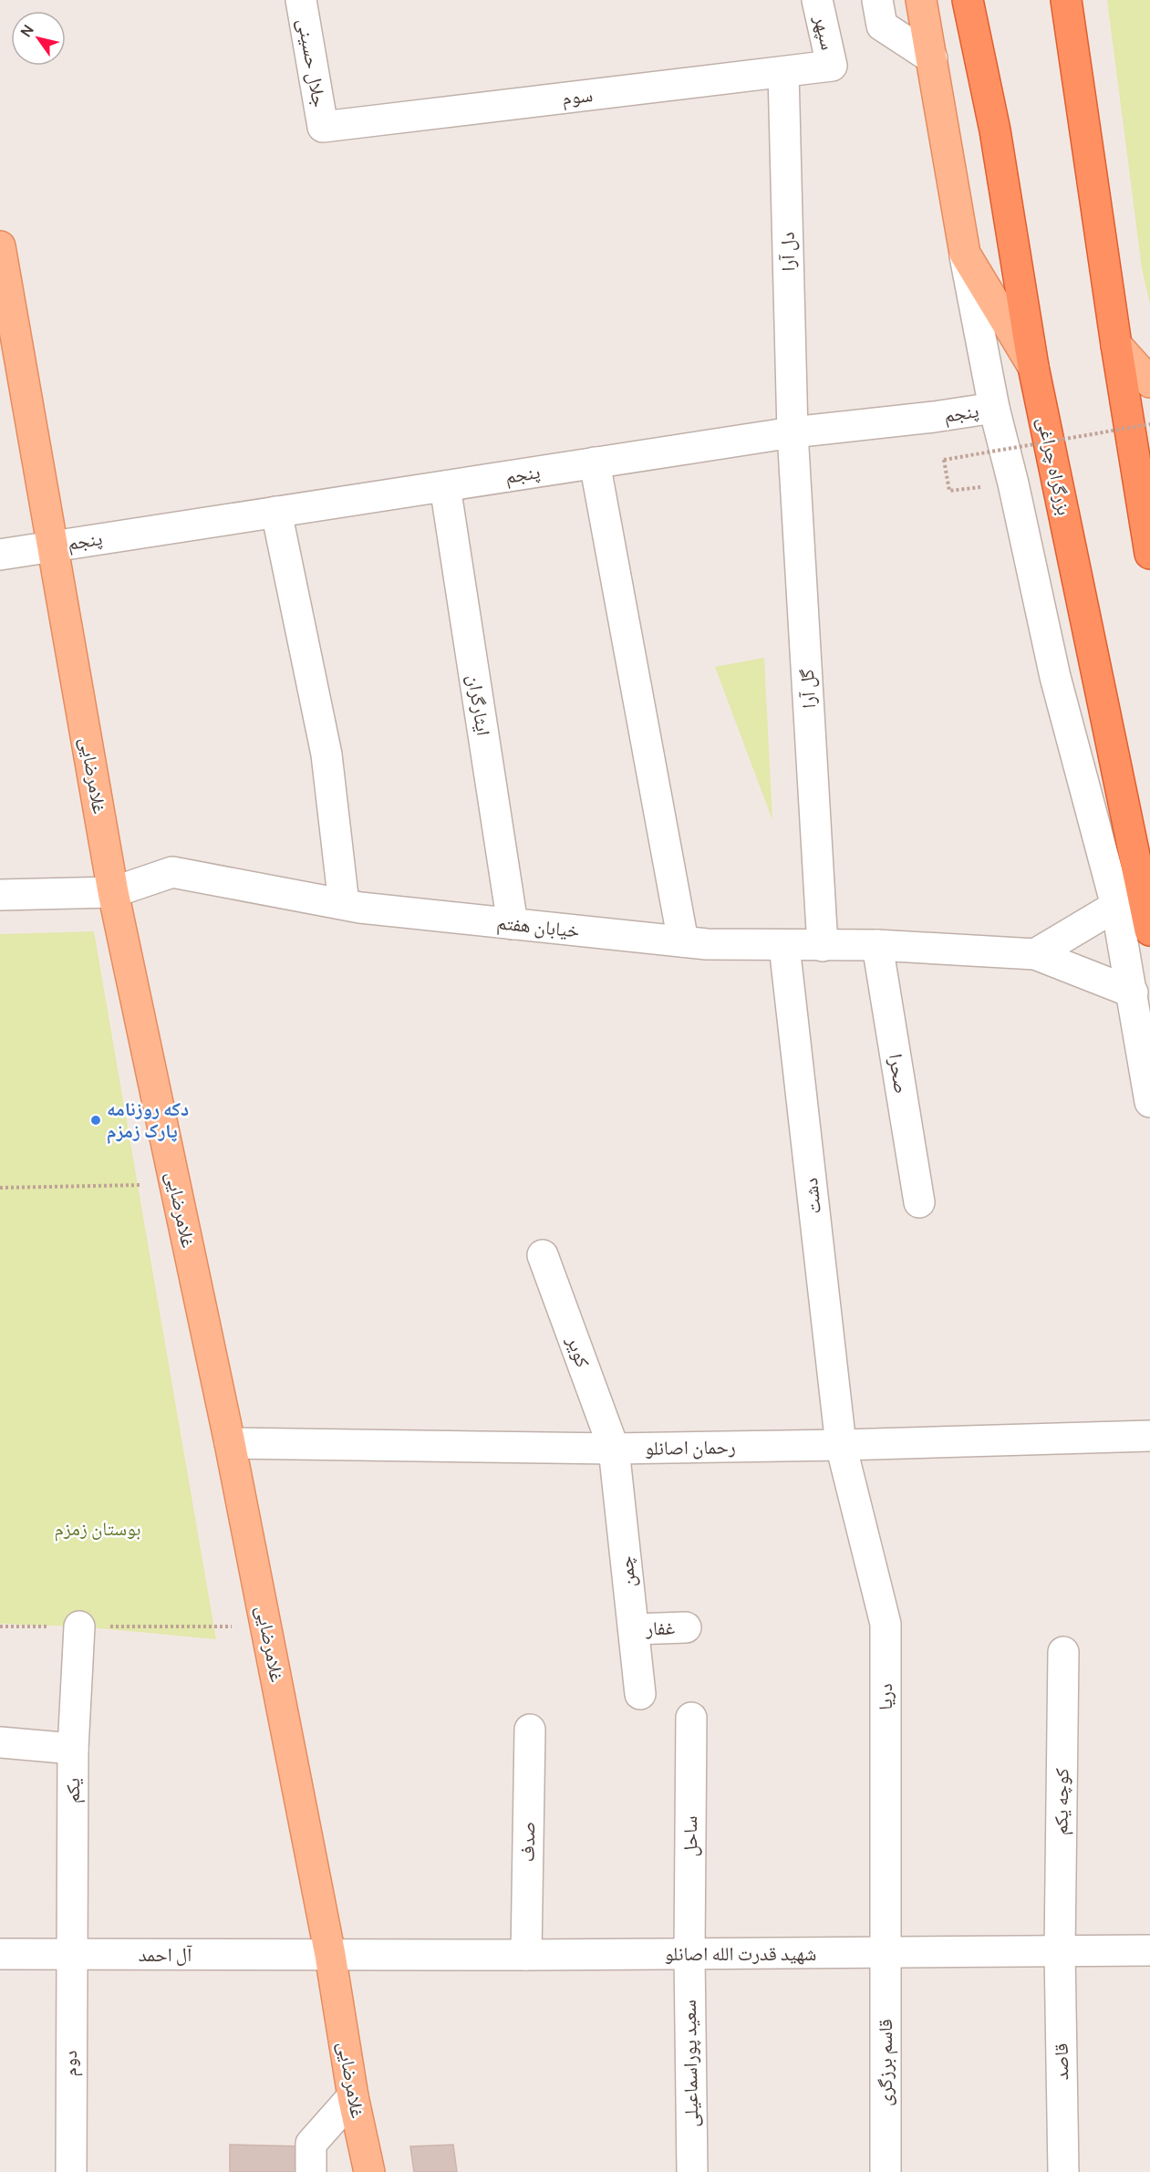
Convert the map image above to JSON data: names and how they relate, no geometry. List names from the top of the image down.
{
  "streets": {
    "highway": ["بزرگراه چراغی"],
    "main road": ["غلامرضایی"],
    "street": [
      "سپهر",
      "جلال حسینی",
      "سوم",
      "دل آرا",
      "پنجم",
      "گل آرا",
      "ایثارگران",
      "خیابان هفتم",
      "صحرا",
      "دشت",
      "کویر",
      "رحمان اصانلو",
      "چمن",
      "غفار",
      "دریا",
      "یکم",
      "کوچه یکم",
      "ساحل",
      "صدف",
      "شهید قدرت الله اصانلو",
      "آل احمد",
      "قاصد",
      "قاسم برزگری",
      "دوم",
      "سعید پوراسماعیلی"
    ]
  },
  "crossings": [
    ["سپهر", "سوم"],
    ["جلال حسینی", "سوم"],
    ["سوم", "دل آرا"],
    ["دل آرا", "پنجم"],
    ["دل آرا", "گل آرا"],
    ["پنجم", "گل آرا"],
    ["پنجم", "ایثارگران"],
    ["پنجم", "غلامرضایی"],
    ["گل آرا", "خیابان هفتم"],
    ["ایثارگران", "خیابان هفتم"],
    ["غلامرضایی", "خیابان هفتم"],
    ["غلامرضایی", "رحمان اصانلو"],
    ["غلامرضایی", "شهید قدرت الله اصانلو"],
    ["غلامرضایی", "آل احمد"],
    ["خیابان هفتم", "صحرا"],
    ["خیابان هفتم", "دشت"],
    ["دشت", "رحمان اصانلو"],
    ["دشت", "دریا"],
    ["کویر", "رحمان اصانلو"],
    ["کویر", "چمن"],
    ["رحمان اصانلو", "چمن"],
    ["رحمان اصانلو", "دریا"],
    ["چمن", "غفار"],
    ["دریا", "شهید قدرت الله اصانلو"],
    ["دریا", "قاسم برزگری"],
    ["یکم", "آل احمد"],
    ["یکم", "دوم"],
    ["کوچه یکم", "شهید قدرت الله اصانلو"],
    ["کوچه یکم", "قاصد"],
    ["ساحل", "شهید قدرت الله اصانلو"],
    ["ساحل", "سعید پوراسماعیلی"],
    ["صدف", "شهید قدرت الله اصانلو"],
    ["شهید قدرت الله اصانلو", "آل احمد"],
    ["شهید قدرت الله اصانلو", "قاصد"],
    ["شهید قدرت الله اصانلو", "قاسم برزگری"],
    ["شهید قدرت الله اصانلو", "سعید پوراسماعیلی"],
    ["آل احمد", "دوم"]
  ],
  "parks": ["بوستان زمزم"],
  "places": ["دکه روزنامه پارک زمزم"],
  "north": "top left"
}
